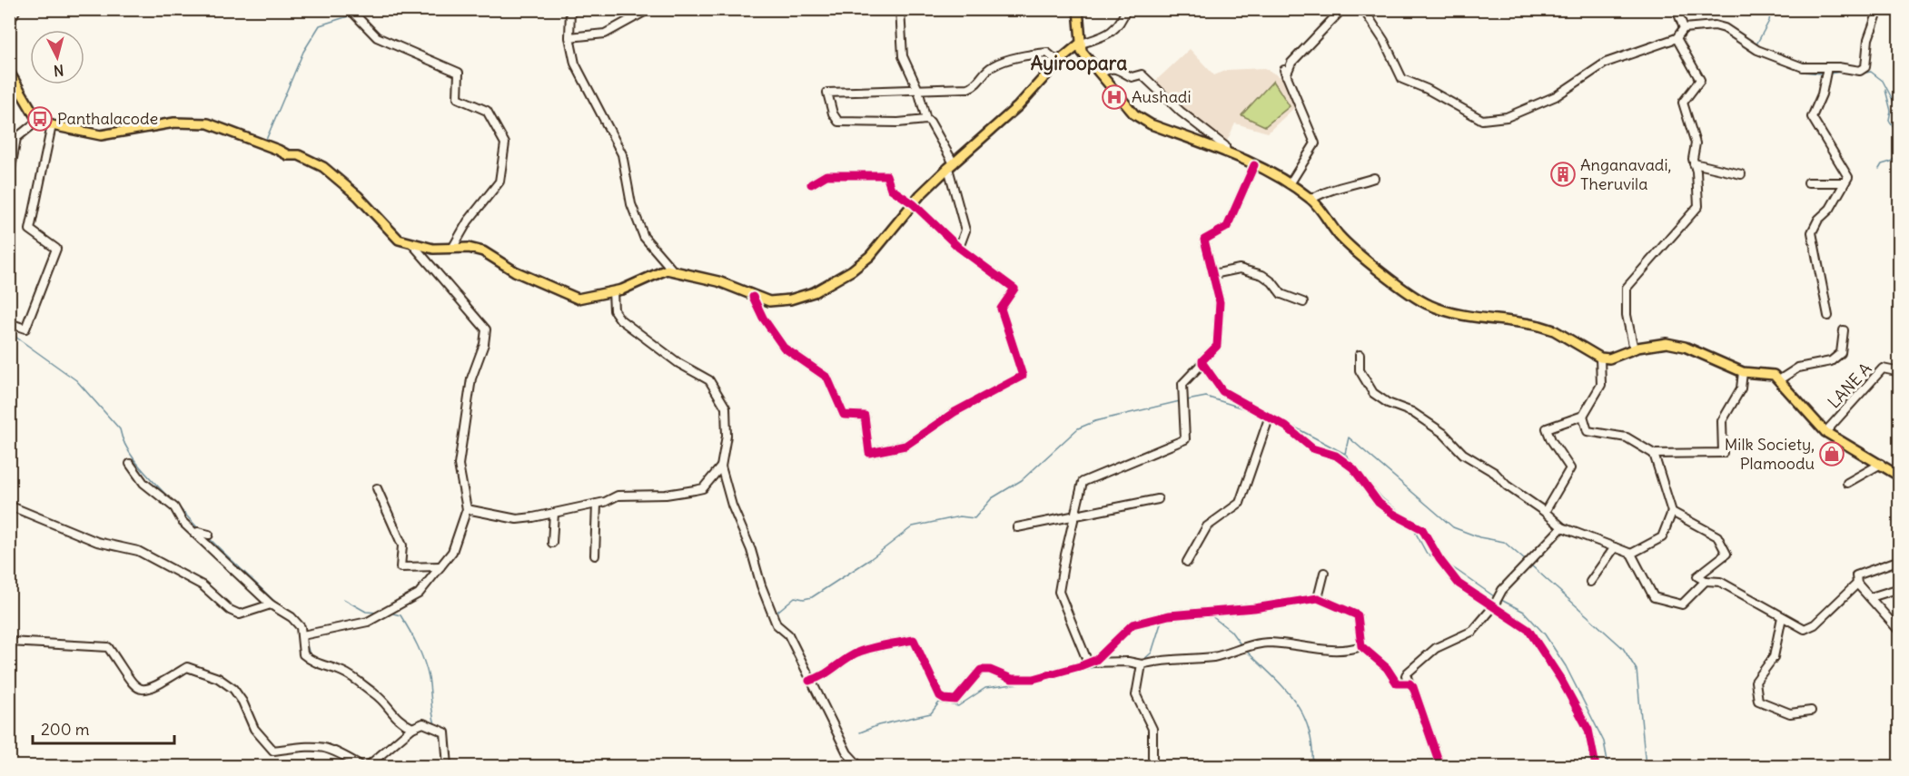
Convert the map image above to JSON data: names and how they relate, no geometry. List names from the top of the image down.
{
  "streets": {
    "street": ["LANE A"]
  },
  "districts": ["Ayiroopara"],
  "places": {
    "hospital": ["Aushadi"],
    "bus stop": ["Panthalacode"],
    "building": ["Anganavadi, Theruvila"],
    "shop": ["Milk Society, Plamoodu"]
  },
  "scale_bar": "200 m",
  "north": "bottom"
}
